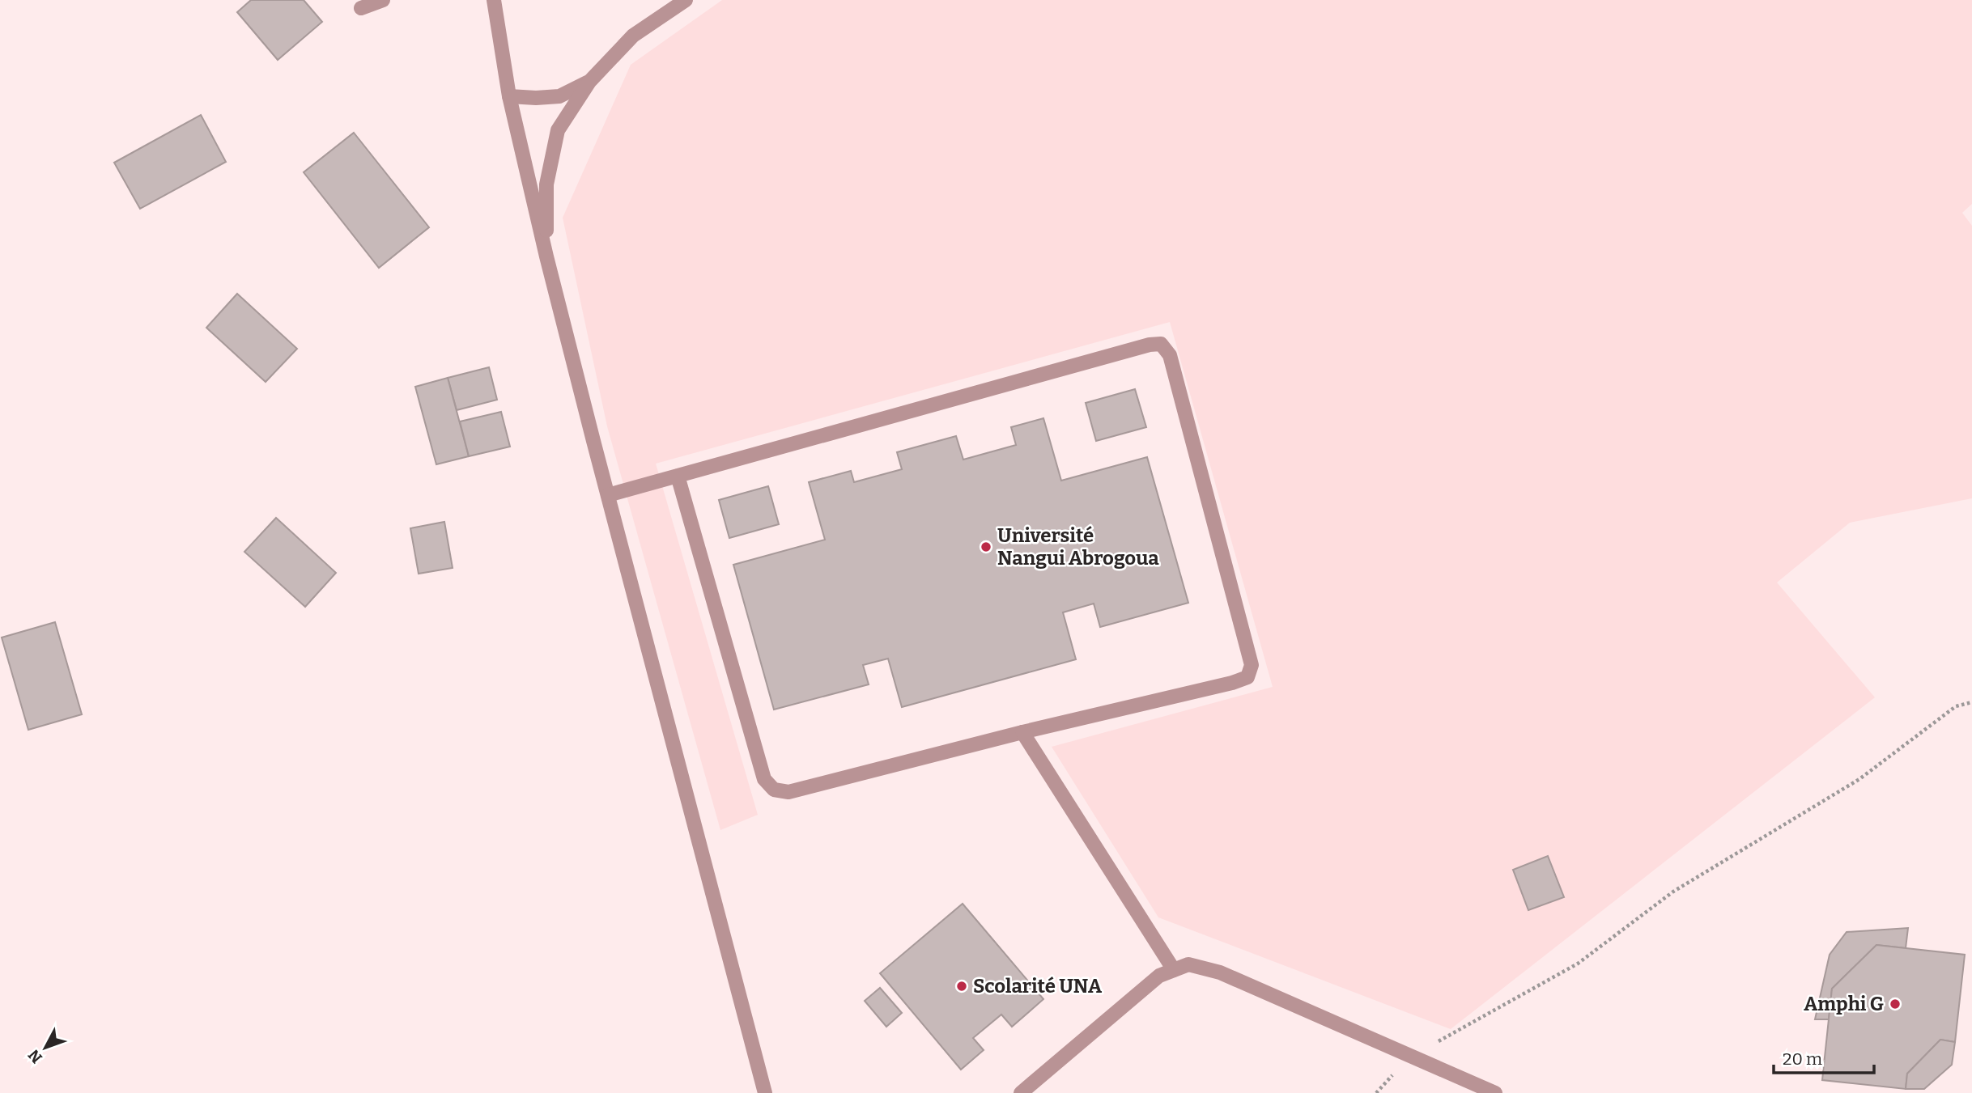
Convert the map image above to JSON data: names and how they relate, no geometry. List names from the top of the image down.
{
  "places": ["Université Nangui Abrogoua", "Scolarité UNA", "Amphi G"],
  "scale_bar": "20 m",
  "north": "bottom left"
}
